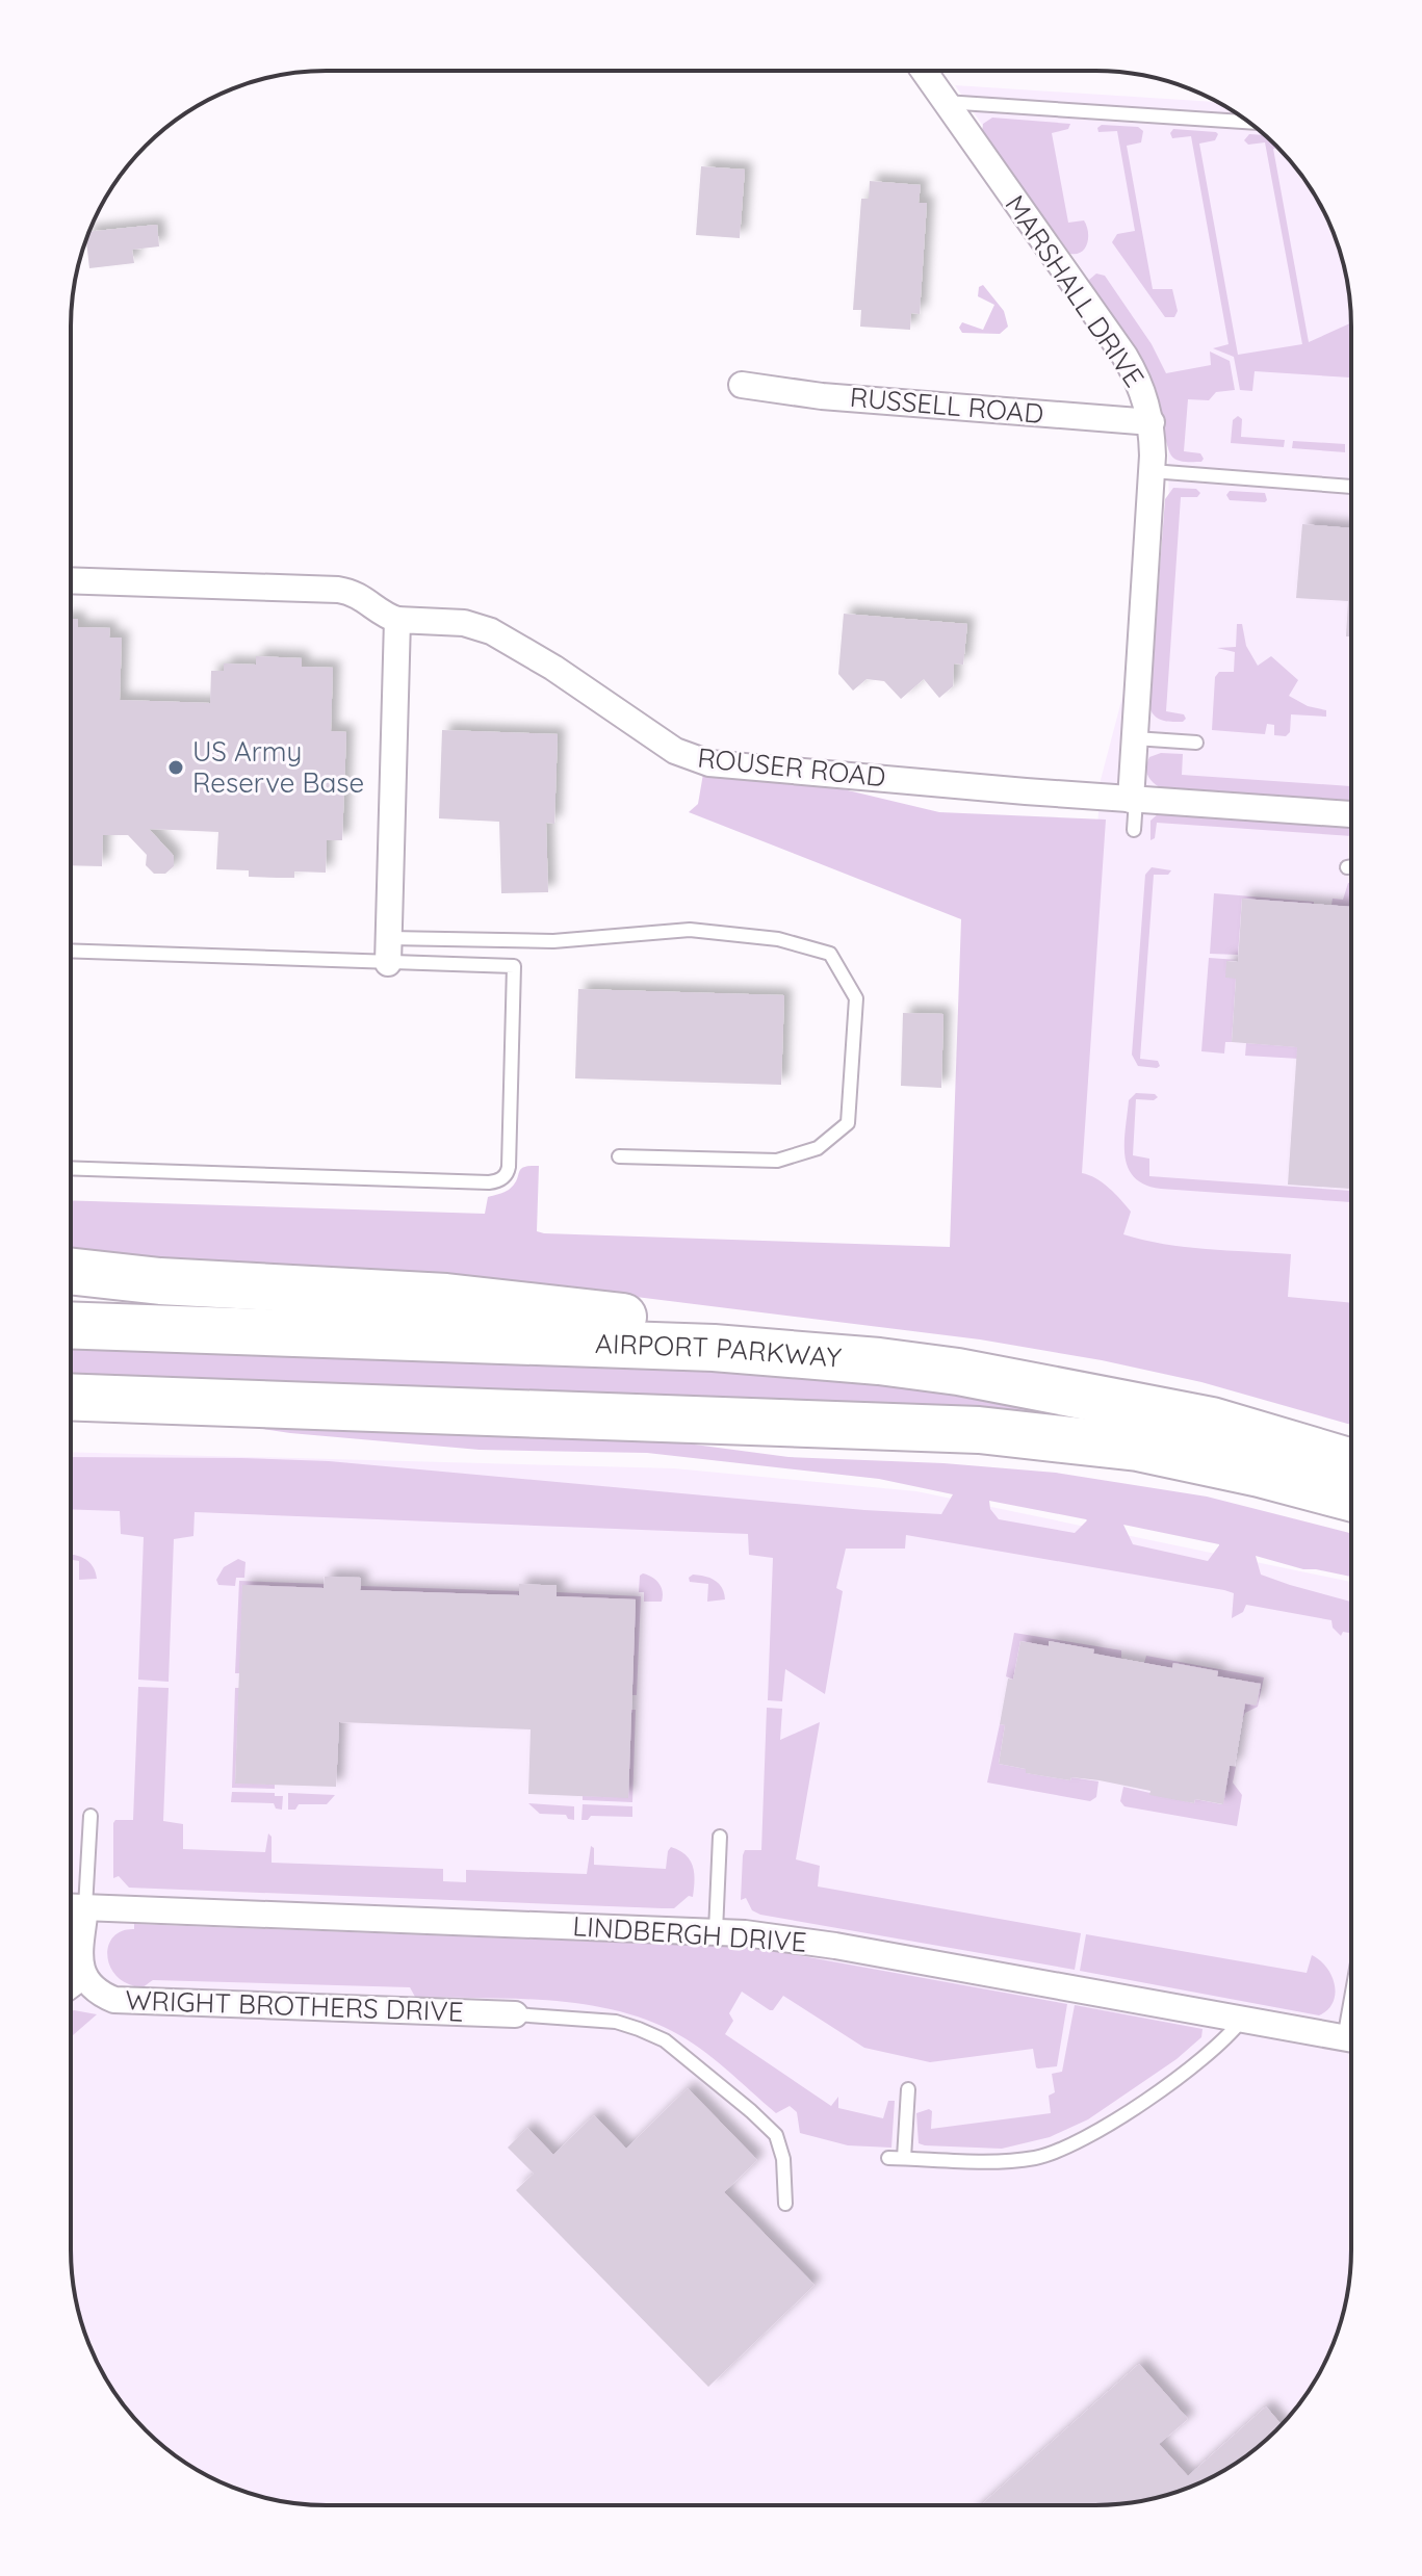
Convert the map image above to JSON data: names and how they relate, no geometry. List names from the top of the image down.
{
  "streets": {
    "highway": ["AIRPORT PARKWAY"],
    "street": [
      "MARSHALL DRIVE",
      "RUSSELL ROAD",
      "ROUSER ROAD",
      "LINDBERGH DRIVE",
      "WRIGHT BROTHERS DRIVE"
    ]
  },
  "crossings": [
    ["MARSHALL DRIVE", "RUSSELL ROAD"],
    ["MARSHALL DRIVE", "ROUSER ROAD"]
  ],
  "places": ["US Army Reserve Base"]
}
